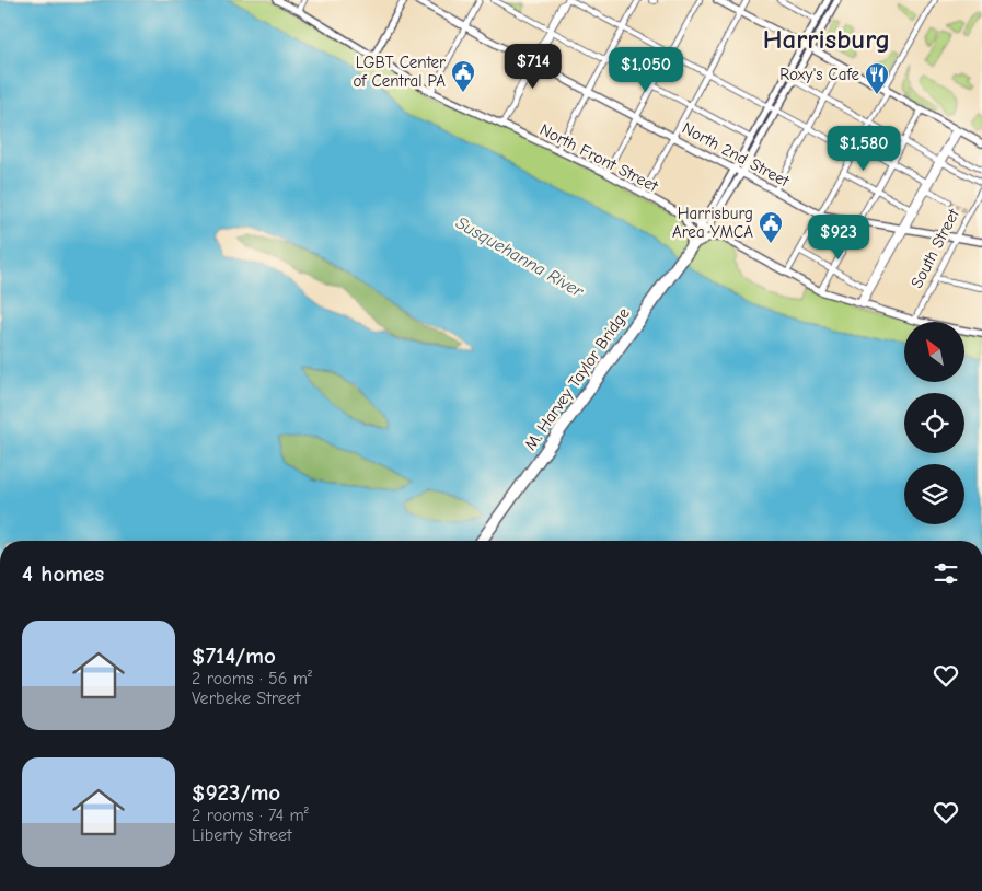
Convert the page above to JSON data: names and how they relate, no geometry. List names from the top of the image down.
{
  "streets": {
    "main road": ["North 2nd Street", "North Front Street", "M. Harvey Taylor Bridge"],
    "street": ["South Street"]
  },
  "crossings": [
    ["North 2nd Street", "South Street"],
    ["North Front Street", "South Street"],
    ["North Front Street", "M. Harvey Taylor Bridge"]
  ],
  "districts": ["Harrisburg"],
  "water": ["Susquehanna River"],
  "places": {
    "public building": ["LGBT Center of Central PA", "Harrisburg Area YMCA"],
    "restaurant": ["Roxy's Cafe"]
  },
  "north": "top left",
  "page": {
    "price": [
      "$714",
      "$1,050",
      "$1,580",
      "$923"
    ],
    "heading": "4 homes",
    "list": [
      {
        "name": "$714/mo",
        "note": "2 rooms · 56 m² · Verbeke Street"
      },
      {
        "name": "$923/mo",
        "note": "2 rooms · 74 m² · Liberty Street"
      }
    ]
  }
}
